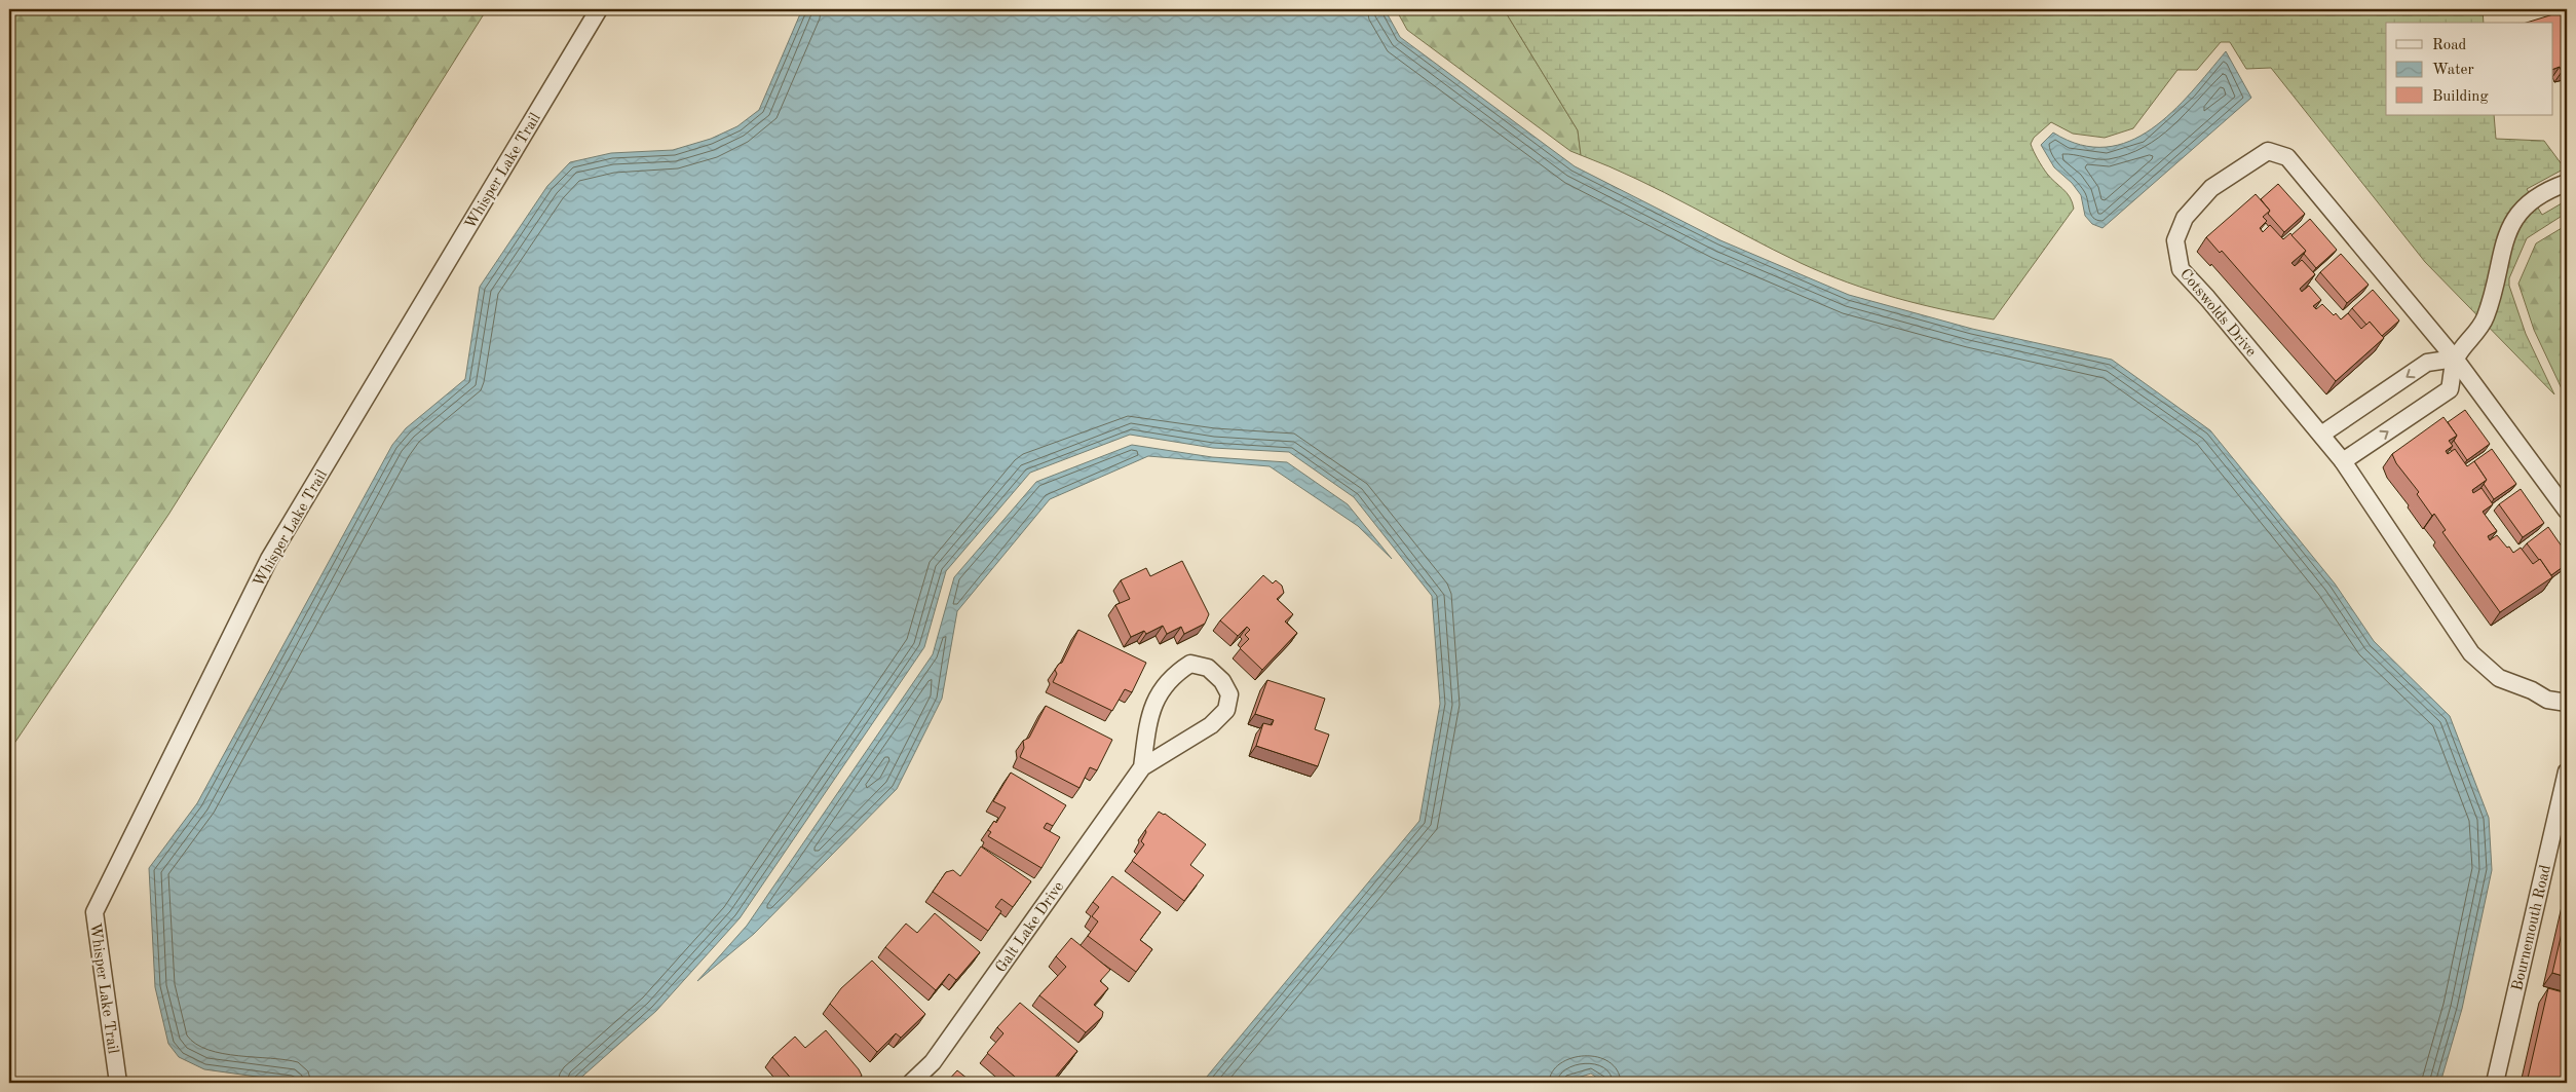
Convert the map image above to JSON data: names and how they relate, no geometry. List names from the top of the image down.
{
  "streets": {
    "street": [
      "Whisper Lake Trail",
      "Cotswolds Drive",
      "Galt Lake Drive",
      "Bournemouth Road"
    ]
  },
  "legend": ["Road", "Water", "Building"]
}
